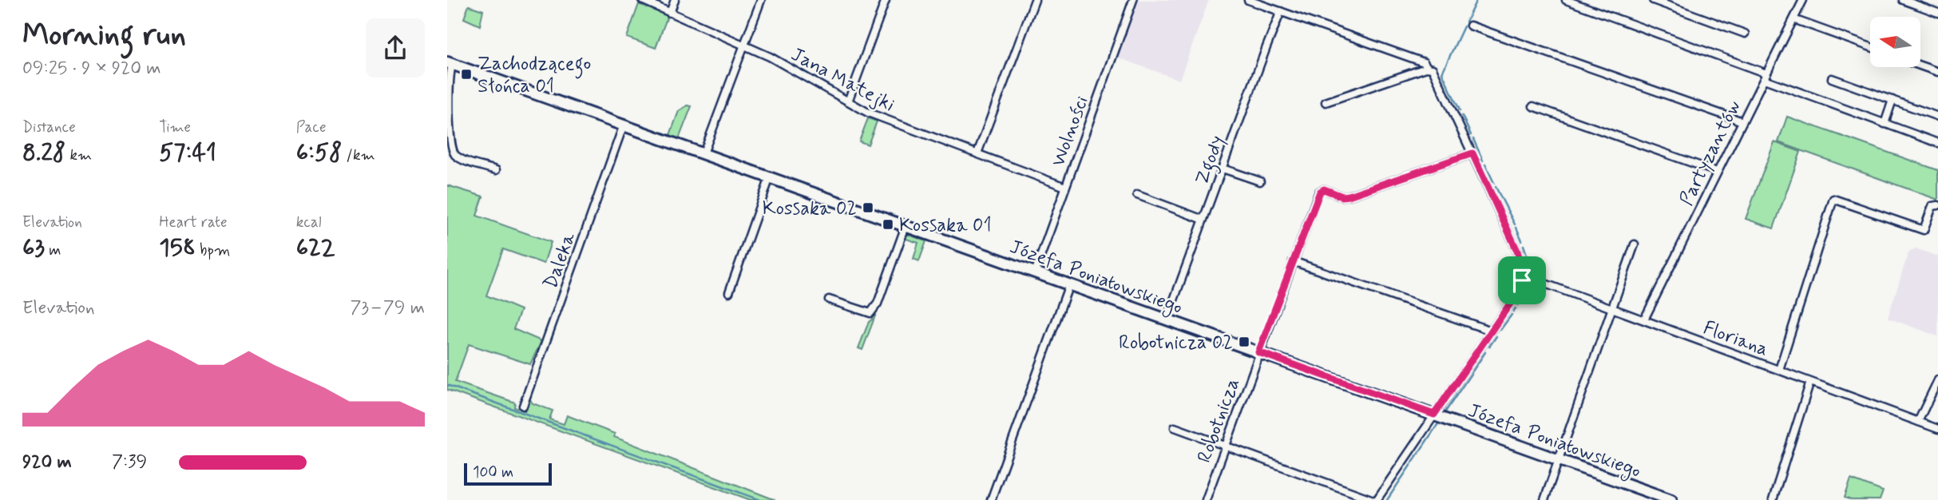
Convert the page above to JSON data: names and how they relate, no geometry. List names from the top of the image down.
{
  "streets": {
    "street": [
      "Jana Matejki",
      "Wolności",
      "Partyzantów",
      "Zgody",
      "Daleka",
      "Józefa Poniatowskiego",
      "Floriana",
      "Robotnicza"
    ]
  },
  "crossings": [
    ["Jana Matejki", "Wolności"],
    ["Wolności", "Józefa Poniatowskiego"],
    ["Partyzantów", "Floriana"],
    ["Zgody", "Józefa Poniatowskiego"],
    ["Daleka", "Józefa Poniatowskiego"],
    ["Józefa Poniatowskiego", "Robotnicza"]
  ],
  "places": {
    "transit": [
      "Zachodzącego Słońca 01",
      "Kossaka 02",
      "Kossaka 01",
      "Robotnicza 02"
    ]
  },
  "scale_bar": "100 m",
  "north": "left",
  "page": {
    "heading": ["Morning run", "09:25 · 9 × 920 m"],
    "stats": [
      ["Distance", "8.28 km"],
      ["Time", "57:41"],
      ["Pace", "6:58 /km"],
      ["Elevation", "63 m"],
      ["Heart rate", "158 bpm"],
      ["kcal", "622"]
    ],
    "chart": ["Elevation", "73–79 m"],
    "list": [
      {
        "name": "920 m",
        "note": "7:39"
      }
    ],
    "scale": "100 m"
  }
}
